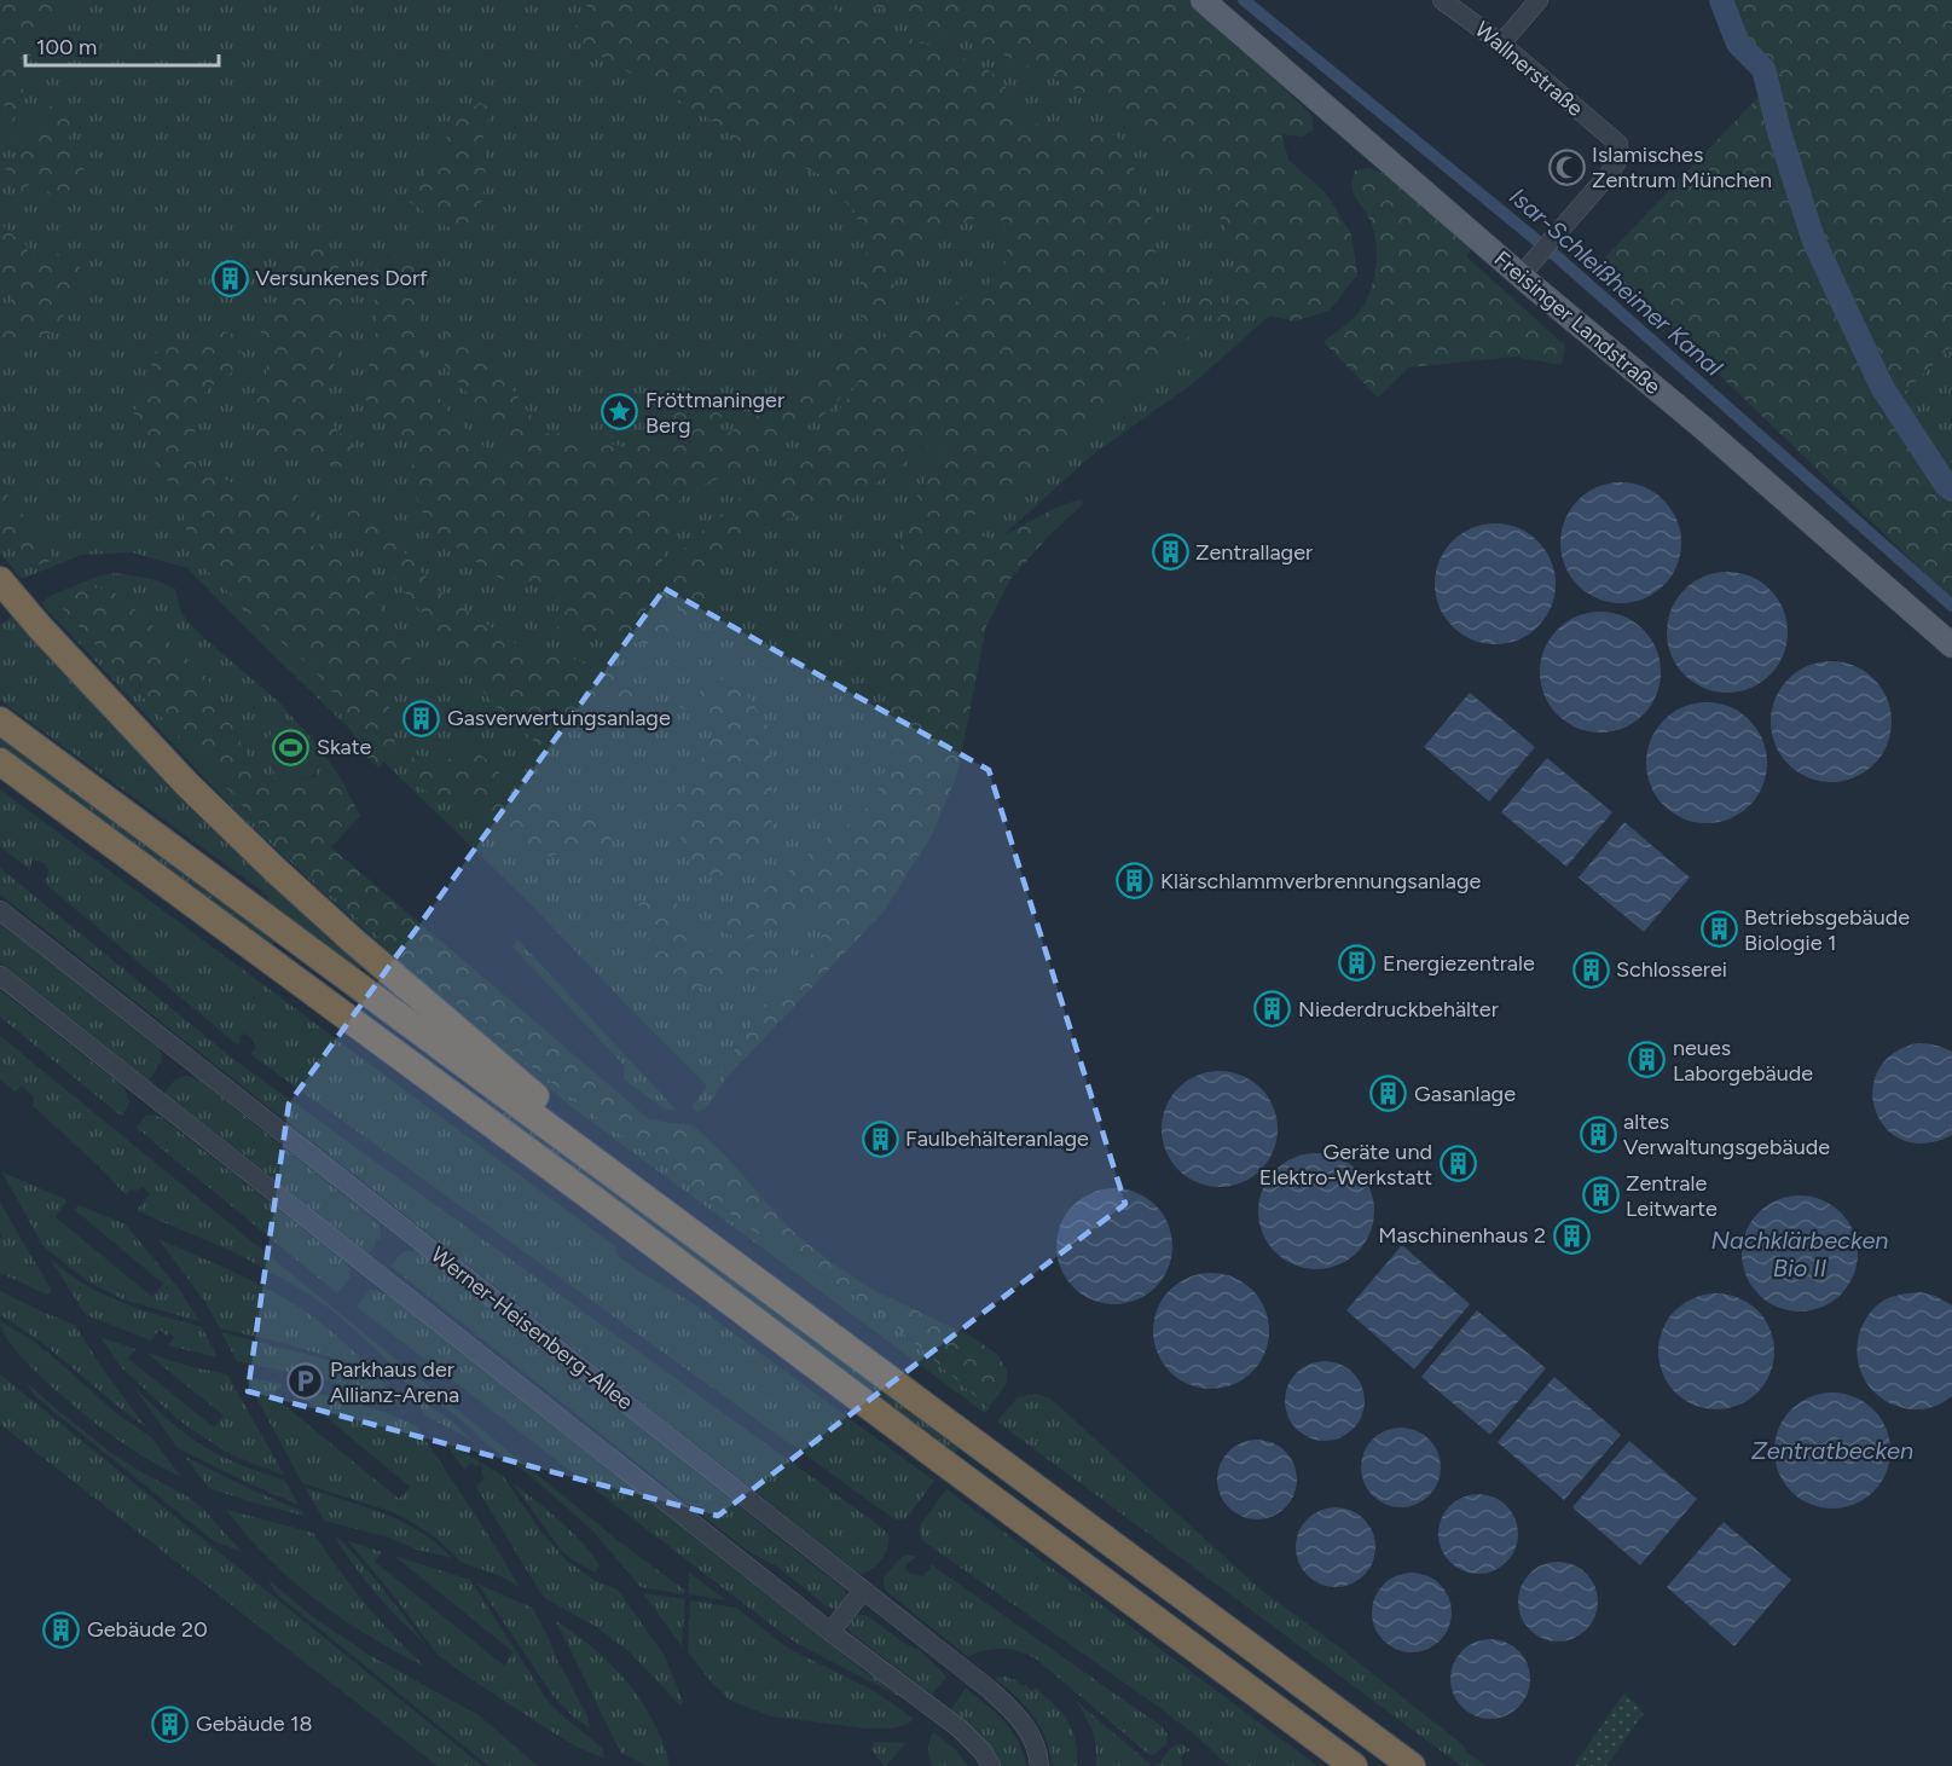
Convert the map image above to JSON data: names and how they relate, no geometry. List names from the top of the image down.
{
  "streets": {
    "main road": ["Freisinger Landstraße"],
    "street": ["Wallnerstraße", "Werner-Heisenberg-Allee"]
  },
  "crossings": [
    ["Wallnerstraße", "Freisinger Landstraße"]
  ],
  "water": ["Isar-Schleißheimer Kanal", "Nachklärbecken Bio II", "Zentratbecken"],
  "places": {
    "mosque": ["Islamisches Zentrum München"],
    "building": [
      "Versunkenes Dorf",
      "Zentrallager",
      "Gasverwertungsanlage",
      "Klärschlammverbrennungsanlage",
      "Betriebsgebäude Biologie 1",
      "Energiezentrale",
      "Schlosserei",
      "Niederdruckbehälter",
      "neues Laborgebäude",
      "Gasanlage",
      "altes Verwaltungsgebäude",
      "Faulbehälteranlage",
      "Geräte und Elektro-Werkstatt",
      "Zentrale Leitwarte",
      "Maschinenhaus 2",
      "Gebäude 20",
      "Gebäude 18"
    ],
    "place": ["Fröttmaninger Berg"],
    "sports": ["Skate"],
    "parking": ["Parkhaus der Allianz-Arena"]
  },
  "scale_bar": "100 m"
}
